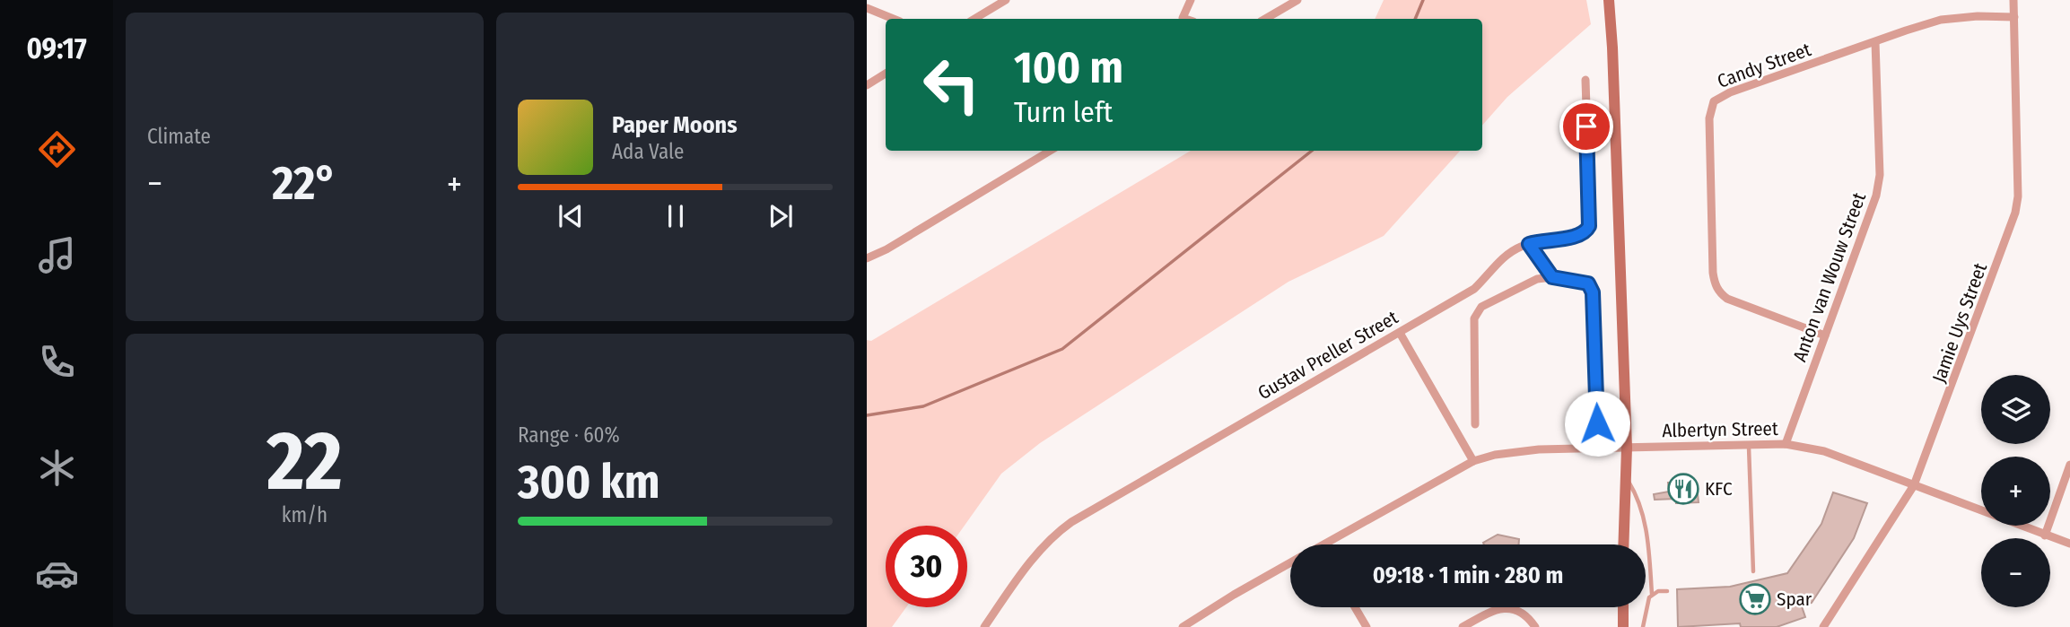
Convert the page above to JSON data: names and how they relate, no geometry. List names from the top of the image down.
{
  "streets": {
    "street": [
      "Candy Street",
      "Anton van Wouw Street",
      "Jamie Uys Street",
      "Gustav Preller Street",
      "Albertyn Street"
    ]
  },
  "crossings": [
    ["Candy Street", "Anton van Wouw Street"],
    ["Candy Street", "Jamie Uys Street"],
    ["Anton van Wouw Street", "Albertyn Street"],
    ["Jamie Uys Street", "Albertyn Street"]
  ],
  "places": {
    "restaurant": ["KFC"],
    "supermarket": ["Spar"]
  },
  "page": {
    "tabs": "09:17",
    "tile": [
      "Climate",
      ["22", "km/h"],
      ["Range · 60%", "300 km"]
    ],
    "turn": ["100 m", "Turn left"],
    "song": ["Paper Moons", "Ada Vale"],
    "heat": ["−", "22°", "+"],
    "map_buttons": ["+", "−"],
    "limit": "30",
    "trip": "09:18 · 1 min · 280 m"
  }
}
